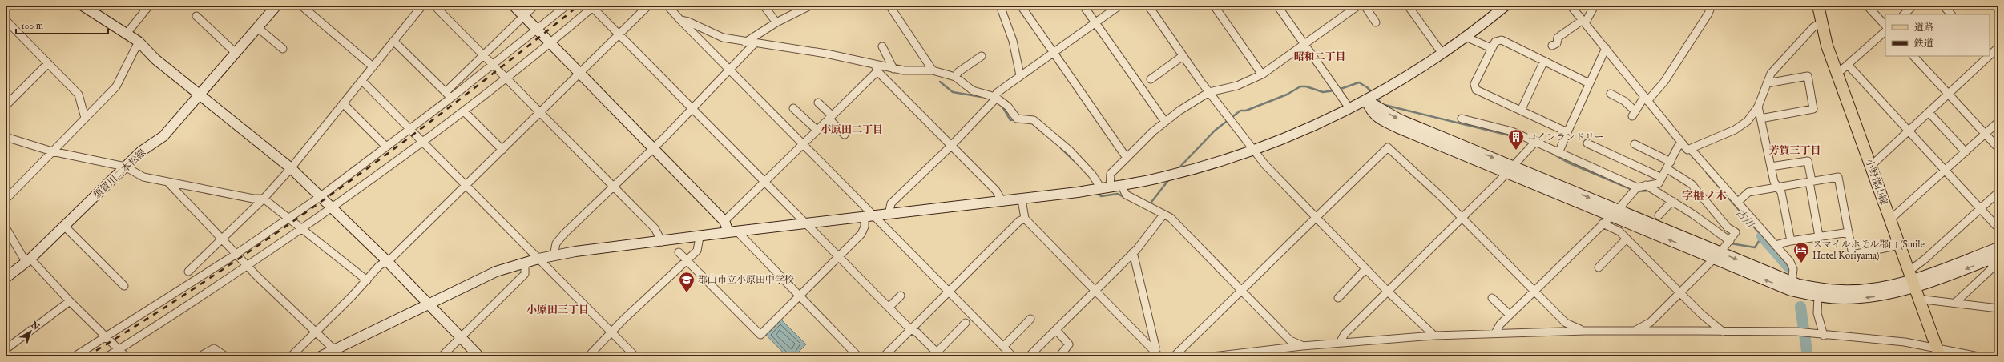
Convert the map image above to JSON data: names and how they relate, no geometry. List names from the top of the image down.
{
  "streets": {
    "main road": ["小野郡山線"],
    "street": ["須賀川二本松線"]
  },
  "districts": [
    "昭和二丁目",
    "小原田二丁目",
    "芳賀三丁目",
    "字榧ノ木",
    "小原田三丁目"
  ],
  "water": ["古川"],
  "places": {
    "building": ["コインランドリー"],
    "hotel": ["スマイルホテル郡山 (Smile Hotel Koriyama)"],
    "school or university": ["郡山市立小原田中学校"]
  },
  "legend": ["道路", "鉄道"],
  "scale_bar": "100 m",
  "north": "top right"
}
